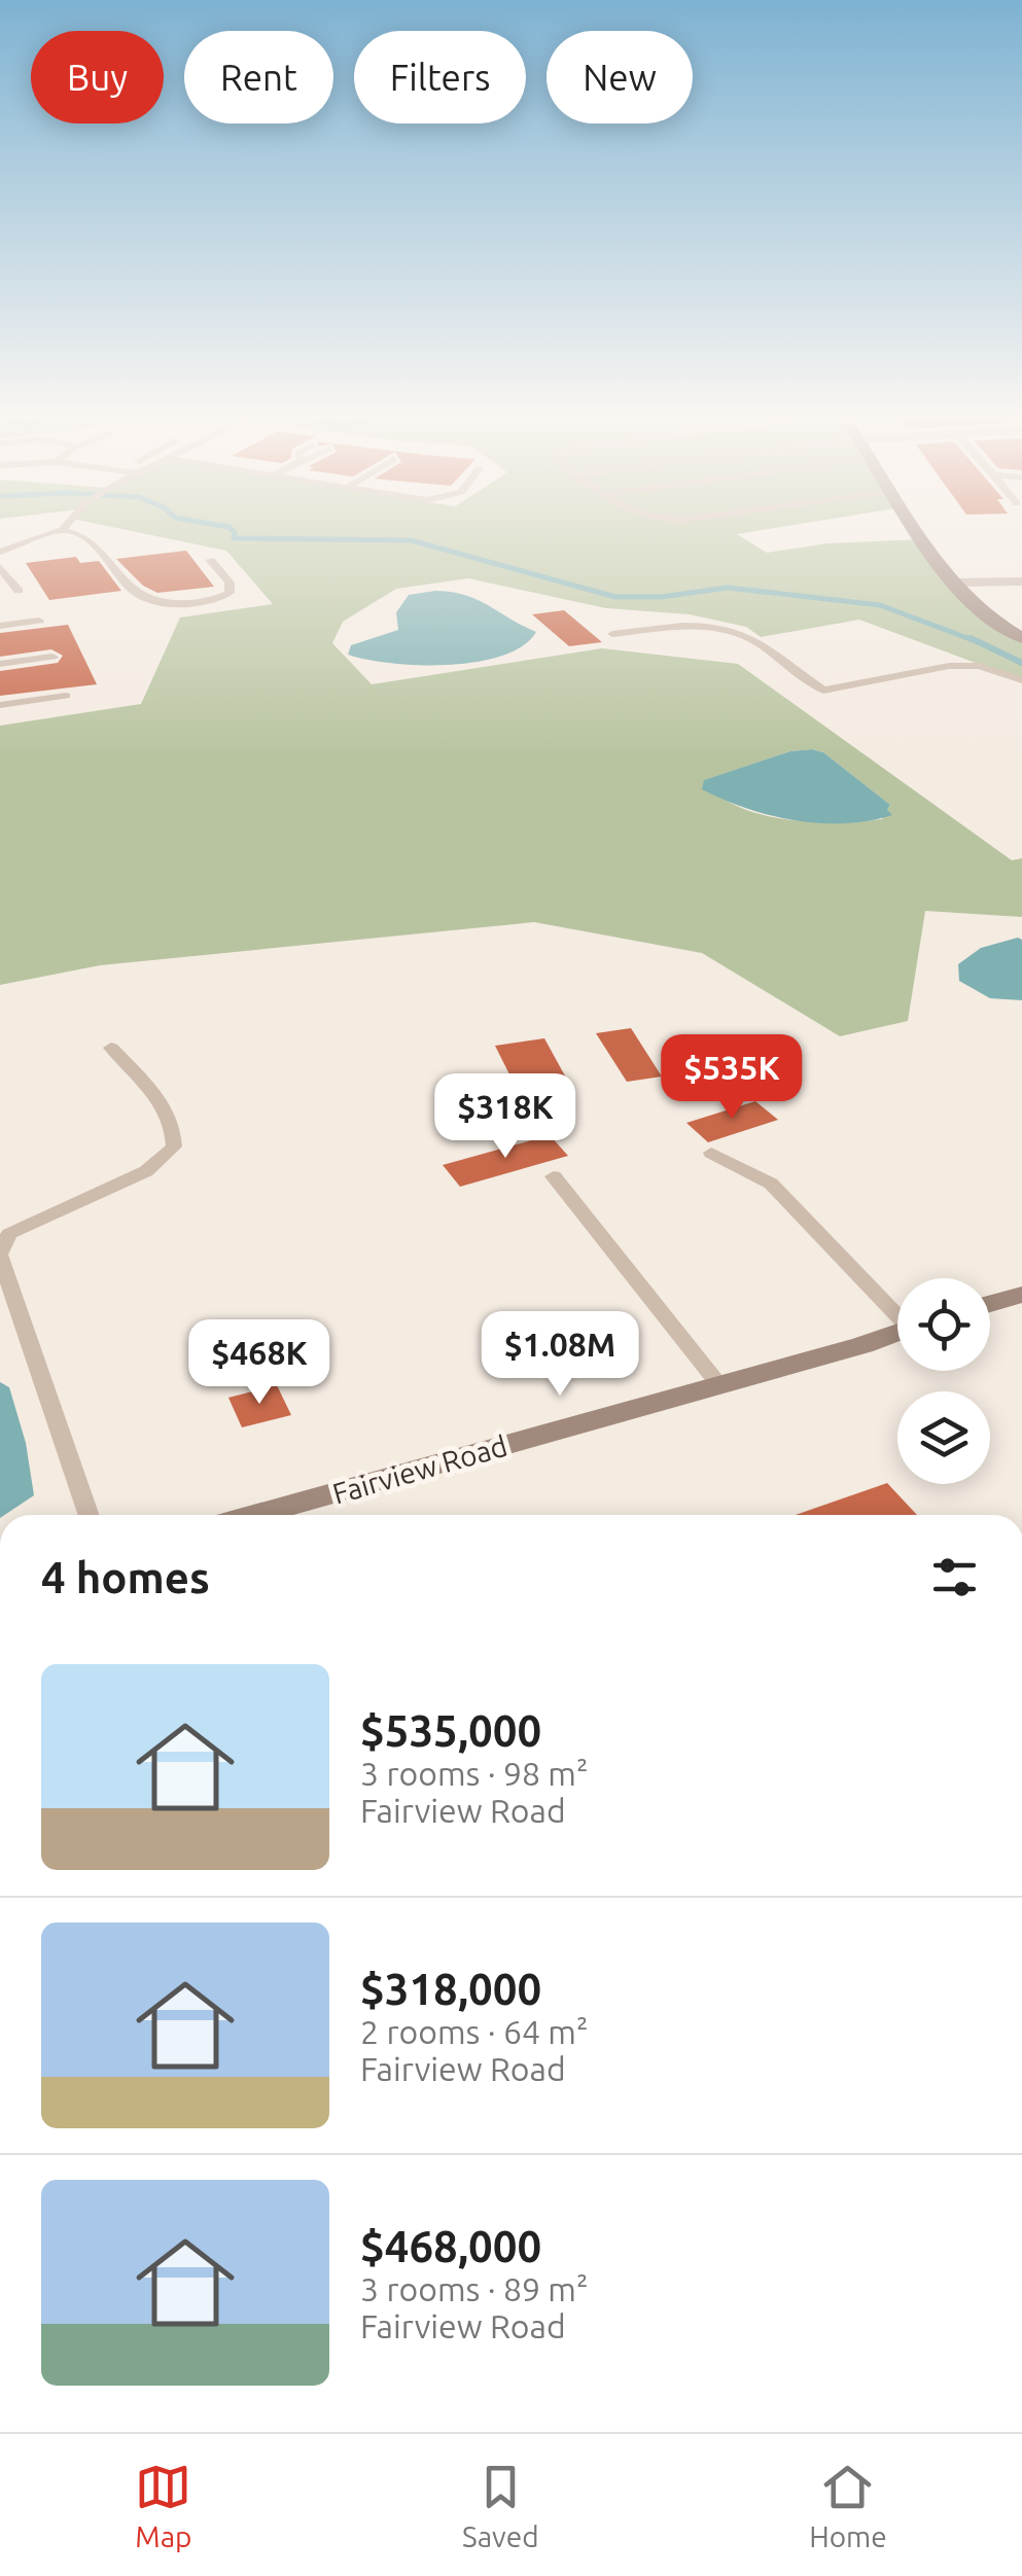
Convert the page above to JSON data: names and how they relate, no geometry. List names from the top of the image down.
{
  "streets": {
    "street": ["Fairview Road"]
  },
  "page": {
    "chip": [
      "Buy",
      "Rent",
      "Filters",
      "New"
    ],
    "price": [
      "$535K",
      "$318K",
      "$1.08M",
      "$468K"
    ],
    "heading": "4 homes",
    "list": [
      {
        "name": "$535,000",
        "note": "3 rooms · 98 m² · Fairview Road"
      },
      {
        "name": "$318,000",
        "note": "2 rooms · 64 m² · Fairview Road"
      },
      {
        "name": "$468,000",
        "note": "3 rooms · 89 m² · Fairview Road"
      }
    ],
    "tabs": ["Map", "Saved", "Home"]
  }
}
